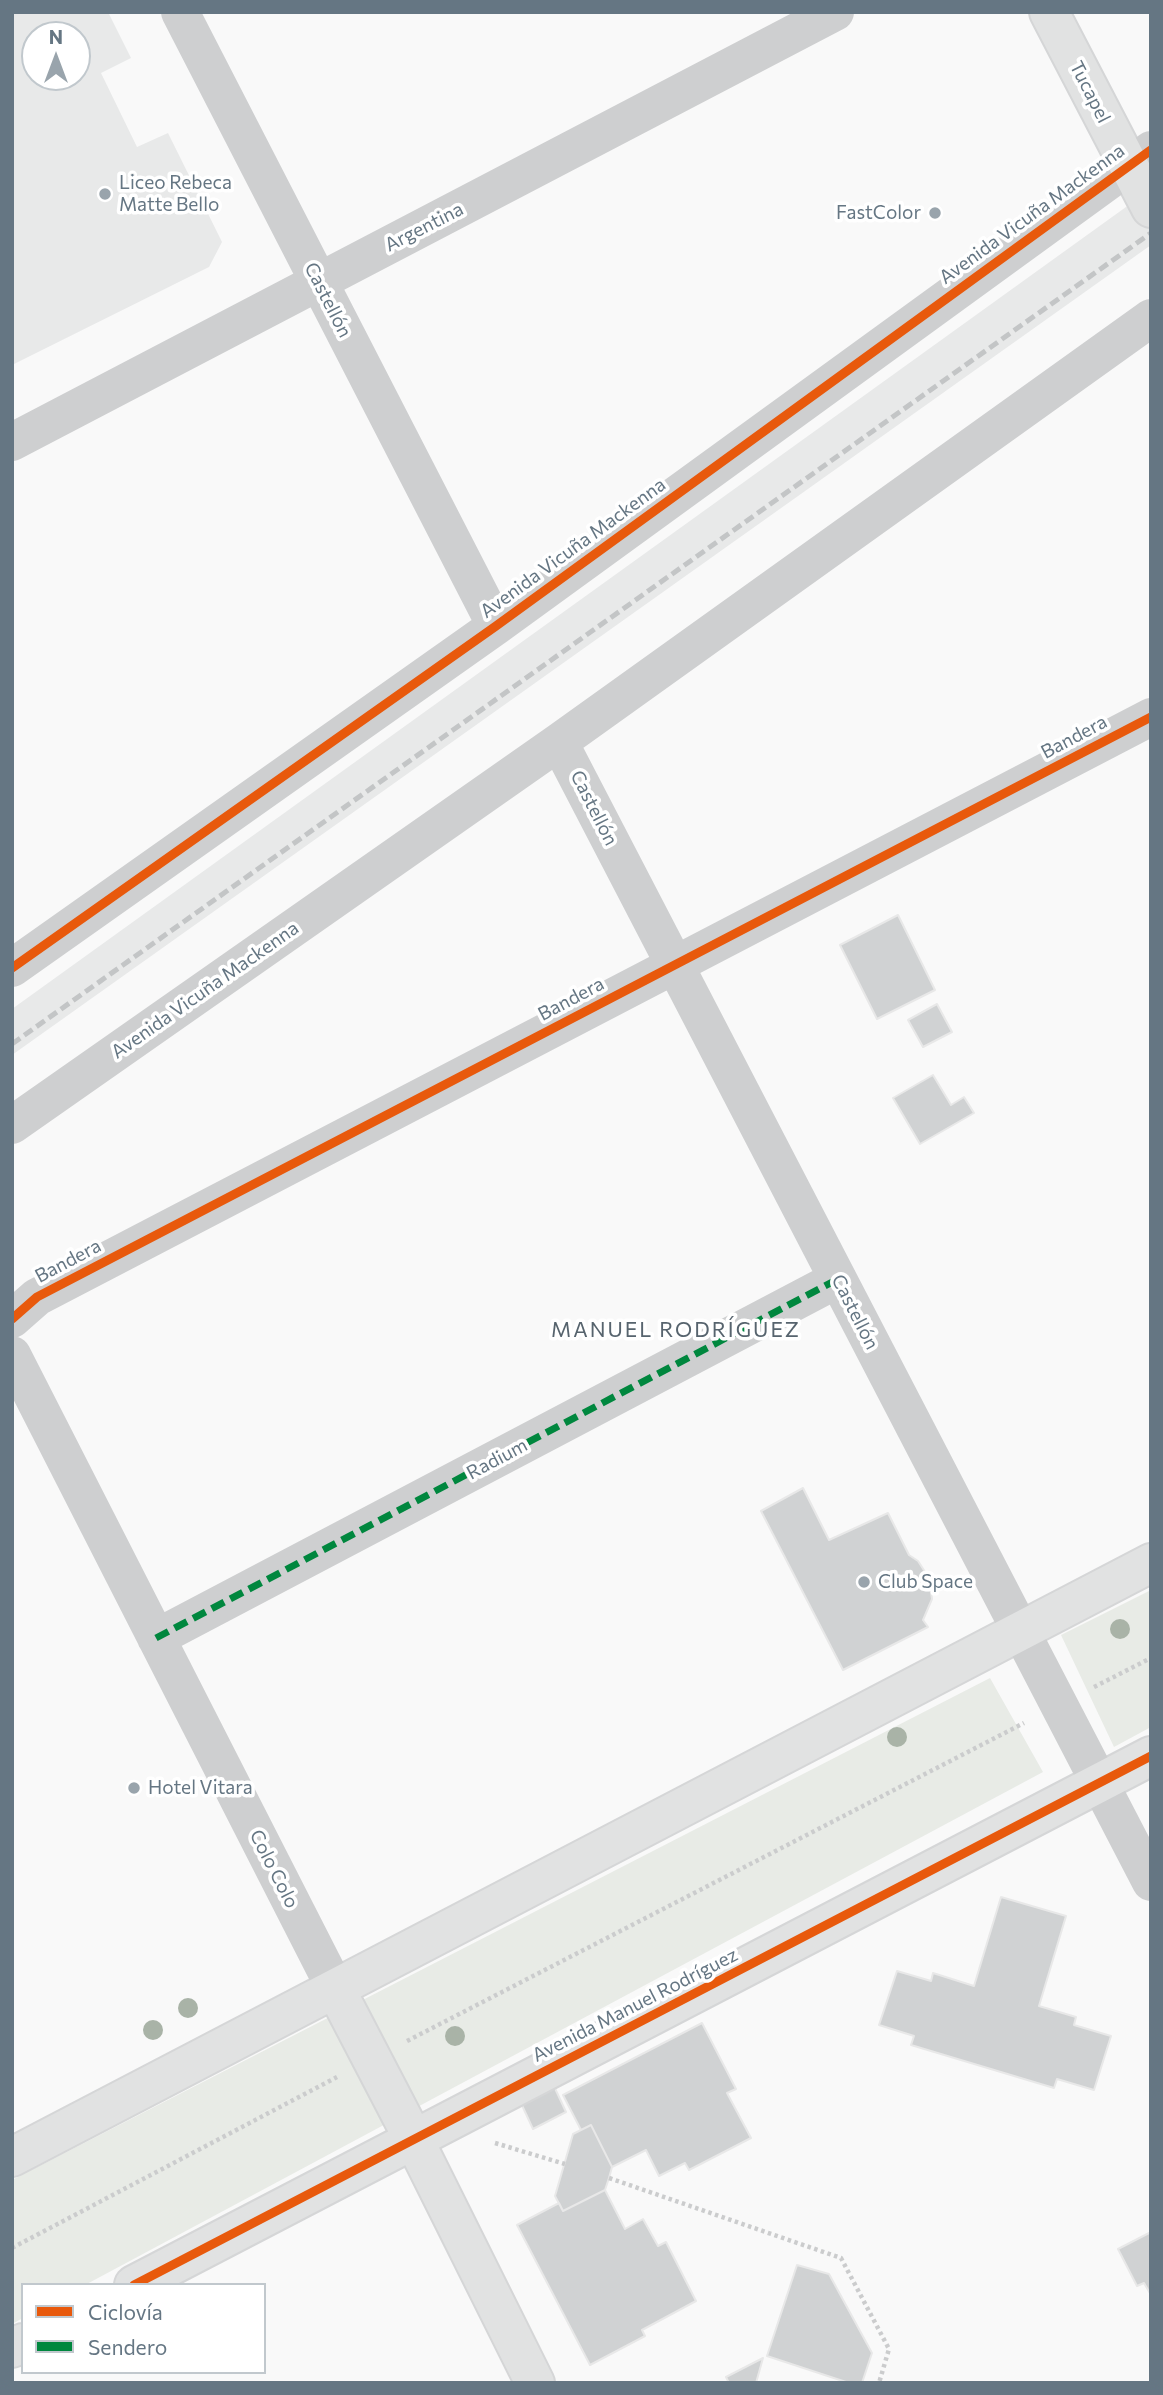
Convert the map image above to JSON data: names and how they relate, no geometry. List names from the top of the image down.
{
  "streets": {
    "main road": ["Tucapel", "Colo Colo", "Avenida Manuel Rodríguez"],
    "street": [
      "Avenida Vicuña Mackenna",
      "Argentina",
      "Castellón",
      "Bandera",
      "Radium"
    ]
  },
  "crossings": [
    ["Tucapel", "Avenida Vicuña Mackenna"],
    ["Avenida Vicuña Mackenna", "Castellón"],
    ["Argentina", "Castellón"],
    ["Castellón", "Bandera"],
    ["Castellón", "Radium"],
    ["Castellón", "Avenida Manuel Rodríguez"],
    ["Radium", "Colo Colo"],
    ["Colo Colo", "Avenida Manuel Rodríguez"]
  ],
  "districts": ["MANUEL RODRÍGUEZ"],
  "places": [
    "Liceo Rebeca Matte Bello",
    "FastColor",
    "Club Space",
    "Hotel Vitara"
  ],
  "legend": ["Ciclovía", "Sendero"],
  "north": "top"
}
